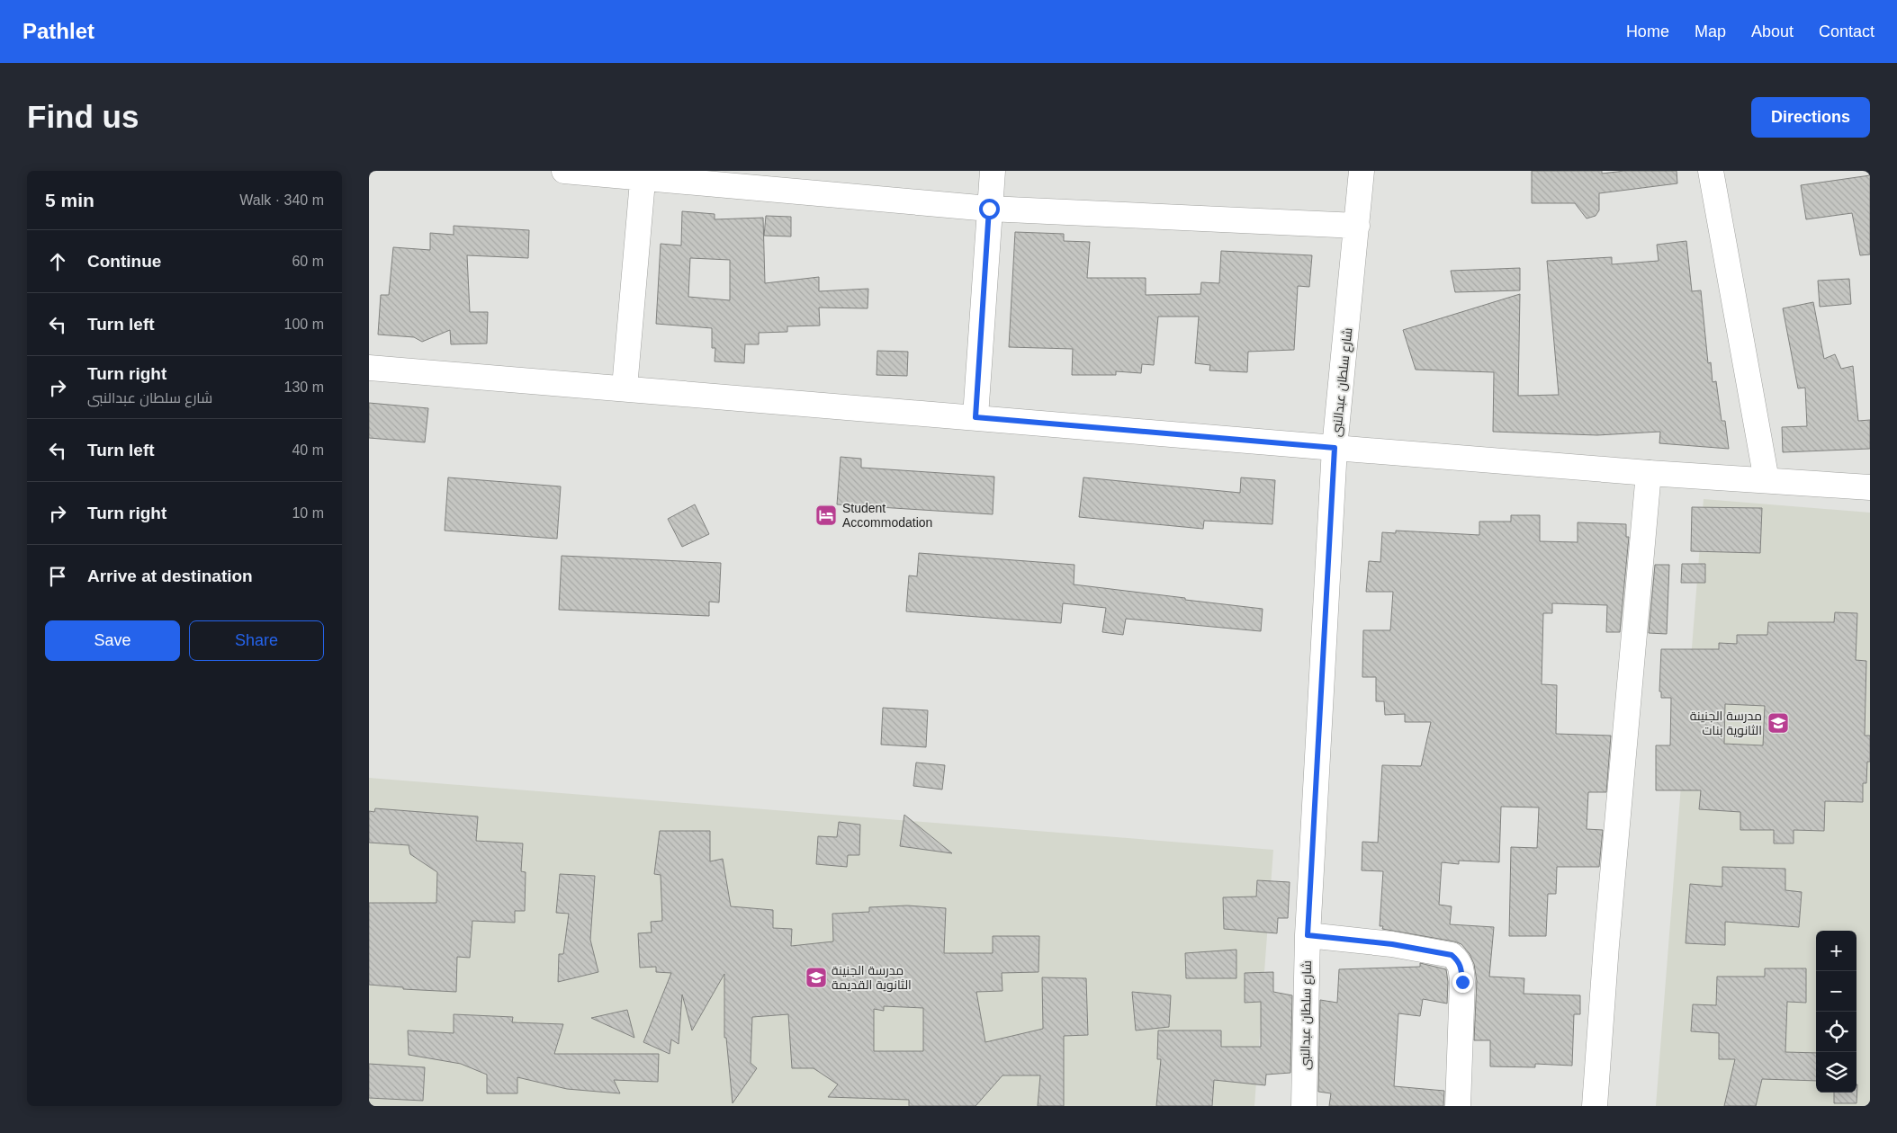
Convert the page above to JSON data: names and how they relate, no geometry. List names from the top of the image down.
{
  "streets": {
    "street": ["شارع سلطان عبدالنبى"]
  },
  "places": {
    "hotel": ["Student Accommodation"],
    "school or university": ["مدرسة الجنينة الثانوية بنات", "مدرسة الجنينة الثانوية القديمة"]
  },
  "page": {
    "header": "Pathlet",
    "nav": [
      "Home",
      "Map",
      "About",
      "Contact"
    ],
    "buttons": [
      "Directions",
      ["Save", "Share"]
    ],
    "title": "Find us",
    "heading": ["5 min", "Walk · 340 m"],
    "list": [
      ["Continue", "60 m"],
      ["Turn left", "100 m"],
      ["Turn right", "شارع سلطان عبدالنبى", "130 m"],
      ["Turn left", "40 m"],
      ["Turn right", "10 m"],
      "Arrive at destination"
    ],
    "map_buttons": ["+", "−"]
  }
}
